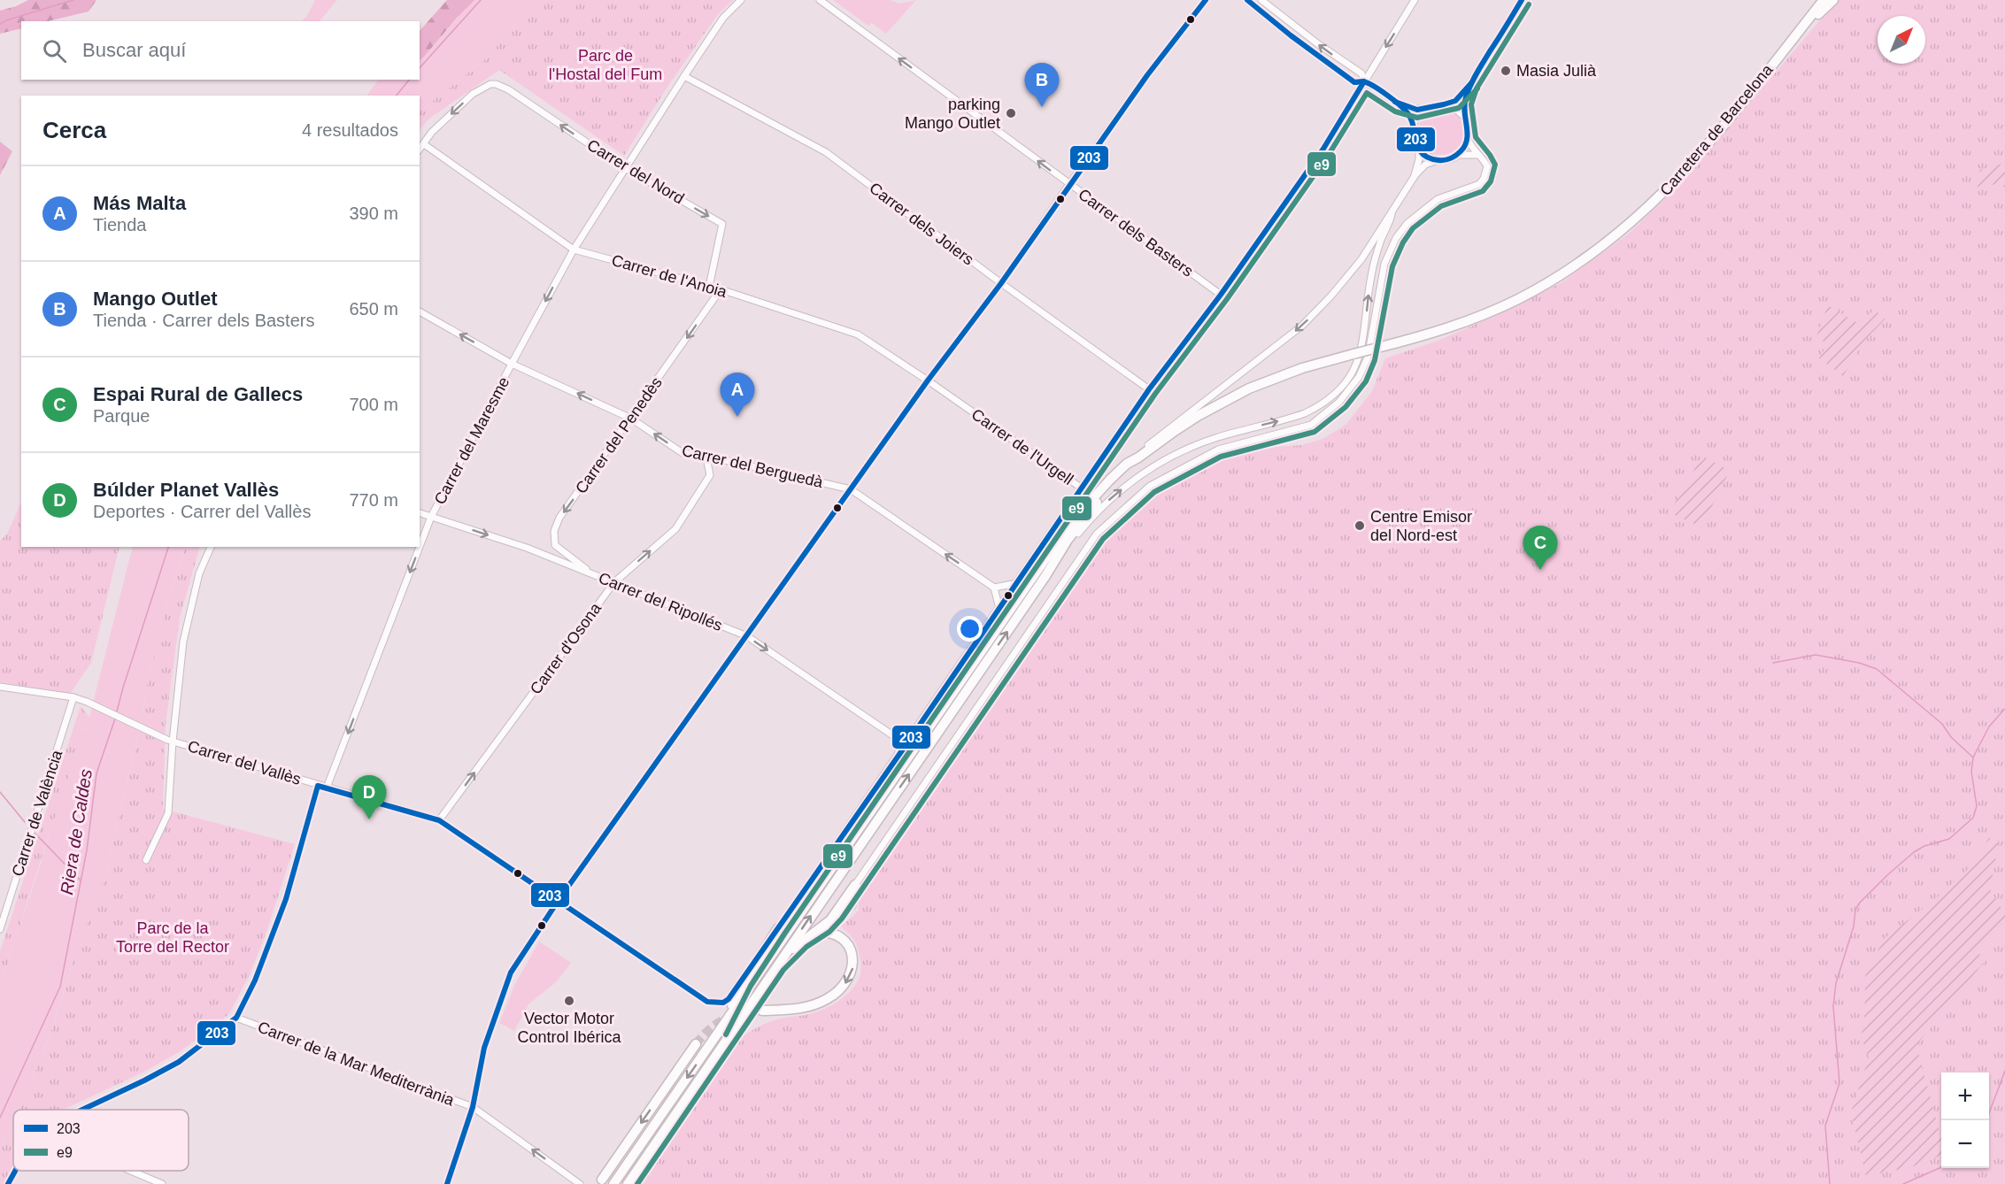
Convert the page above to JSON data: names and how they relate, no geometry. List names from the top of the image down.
{
  "streets": {
    "highway": ["Carretera de Barcelona"],
    "street": [
      "Carrer del Nord",
      "Carrer dels Joiers",
      "Carrer dels Basters",
      "Carrer de l'Anoia",
      "Carrer del Penedès",
      "Carrer del Maresme",
      "Carrer de l'Urgell",
      "Carrer del Berguedà",
      "Carrer del Ripollés",
      "Carrer d'Osona",
      "Carrer del Vallès",
      "Carrer de València",
      "Carrer de la Mar Mediterrània"
    ]
  },
  "crossings": [
    ["Carrer del Nord", "Carrer de l'Anoia"],
    ["Carrer del Nord", "Carrer del Maresme"],
    ["Carrer dels Joiers", "Carrer del Maresme"],
    ["Carrer de l'Anoia", "Carrer del Penedès"],
    ["Carrer de l'Anoia", "Carrer del Maresme"],
    ["Carrer de l'Anoia", "Carrer de l'Urgell"],
    ["Carrer del Penedès", "Carrer del Berguedà"],
    ["Carrer del Penedès", "Carrer del Ripollés"],
    ["Carrer del Maresme", "Carrer del Berguedà"],
    ["Carrer del Maresme", "Carrer del Ripollés"],
    ["Carrer del Maresme", "Carrer del Vallès"],
    ["Carrer de l'Urgell", "Carrer del Ripollés"],
    ["Carrer de l'Urgell", "Carrer del Vallès"],
    ["Carrer del Berguedà", "Carrer d'Osona"],
    ["Carrer del Ripollés", "Carrer d'Osona"],
    ["Carrer d'Osona", "Carrer del Vallès"],
    ["Carrer del Vallès", "Carrer de València"]
  ],
  "one_way": [
    "Carrer dels Basters",
    "Carrer del Penedès",
    "Carrer del Maresme",
    "Carrer del Berguedà",
    "Carrer del Ripollés",
    "Carrer d'Osona"
  ],
  "water": ["Riera de Caldes"],
  "parks": ["Parc de l'Hostal del Fum", "Parc de la Torre del Rector"],
  "places": [
    "Masia Julià",
    "parking Mango Outlet",
    "Centre Emisor del Nord-est",
    "Vector Motor Control Ibérica"
  ],
  "lines": ["transit line 203", "transit line e9"],
  "legend": ["203", "e9"],
  "north": "top right",
  "page": {
    "search": "Buscar aquí",
    "pins": [
      "B",
      "A",
      "C",
      "D"
    ],
    "heading": ["Cerca", "4 resultados"],
    "list": [
      {
        "mark": "A",
        "name": "Más Malta",
        "note": "Tienda",
        "value": "390 m"
      },
      {
        "mark": "B",
        "name": "Mango Outlet",
        "note": "Tienda · Carrer dels Basters",
        "value": "650 m"
      },
      {
        "mark": "C",
        "name": "Espai Rural de Gallecs",
        "note": "Parque",
        "value": "700 m"
      },
      {
        "mark": "D",
        "name": "Búlder Planet Vallès",
        "note": "Deportes · Carrer del Vallès",
        "value": "770 m"
      }
    ],
    "map_buttons": ["+", "−"]
  }
}
